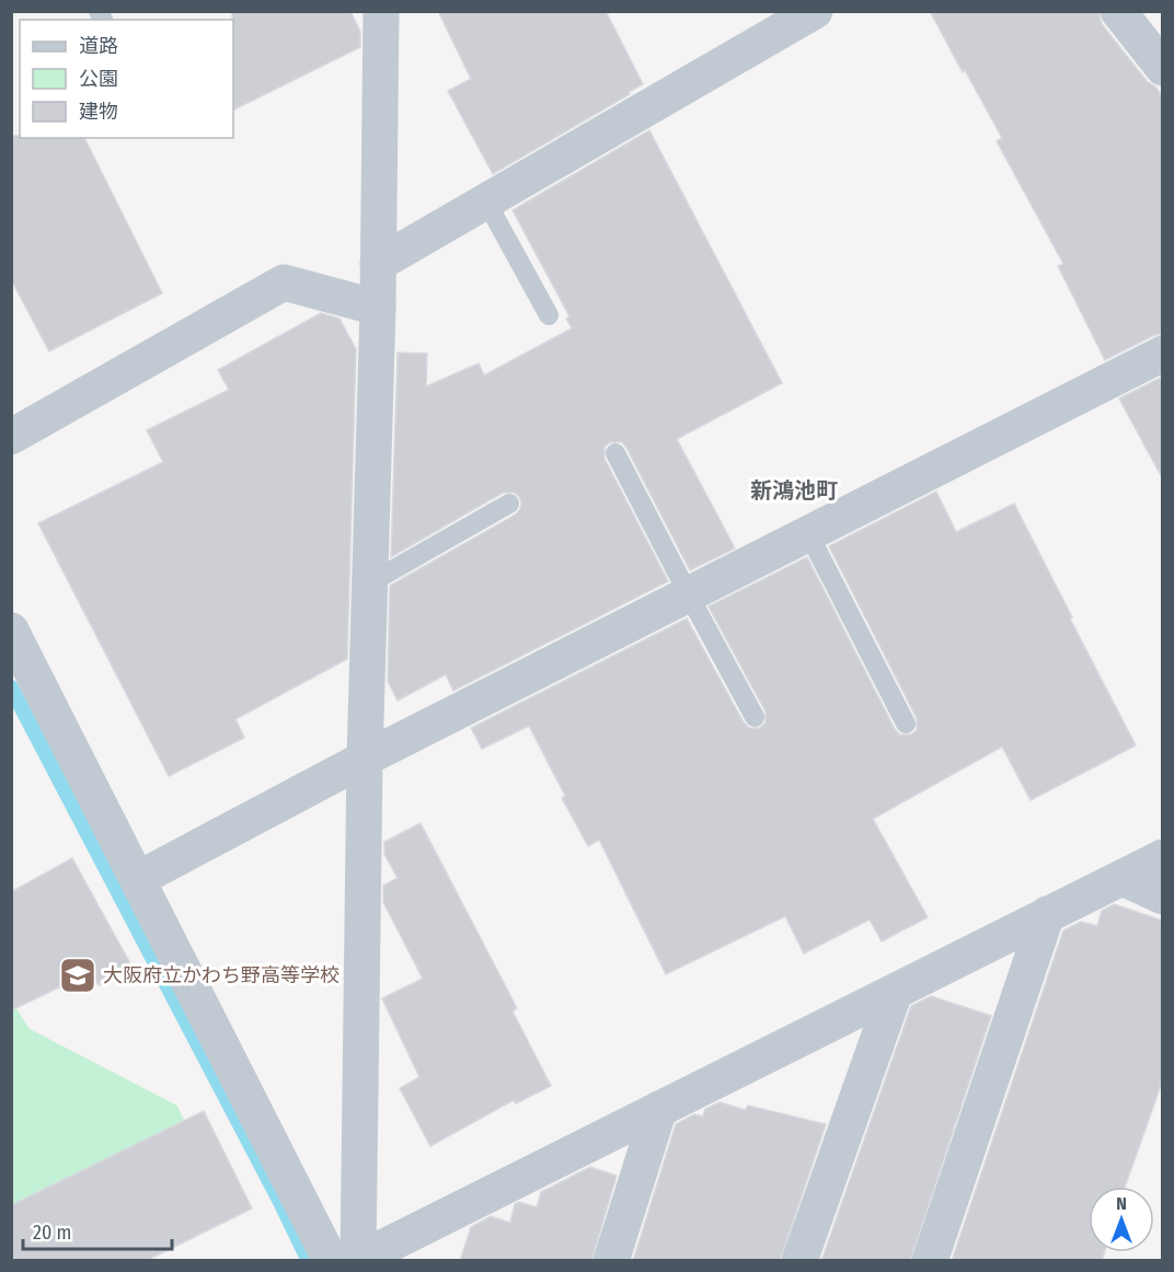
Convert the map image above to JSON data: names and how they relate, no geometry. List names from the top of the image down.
{
  "districts": ["新鴻池町"],
  "places": {
    "school or university": ["大阪府立かわち野高等学校"]
  },
  "legend": ["道路", "公園", "建物"],
  "scale_bar": "20 m",
  "north": "top"
}
